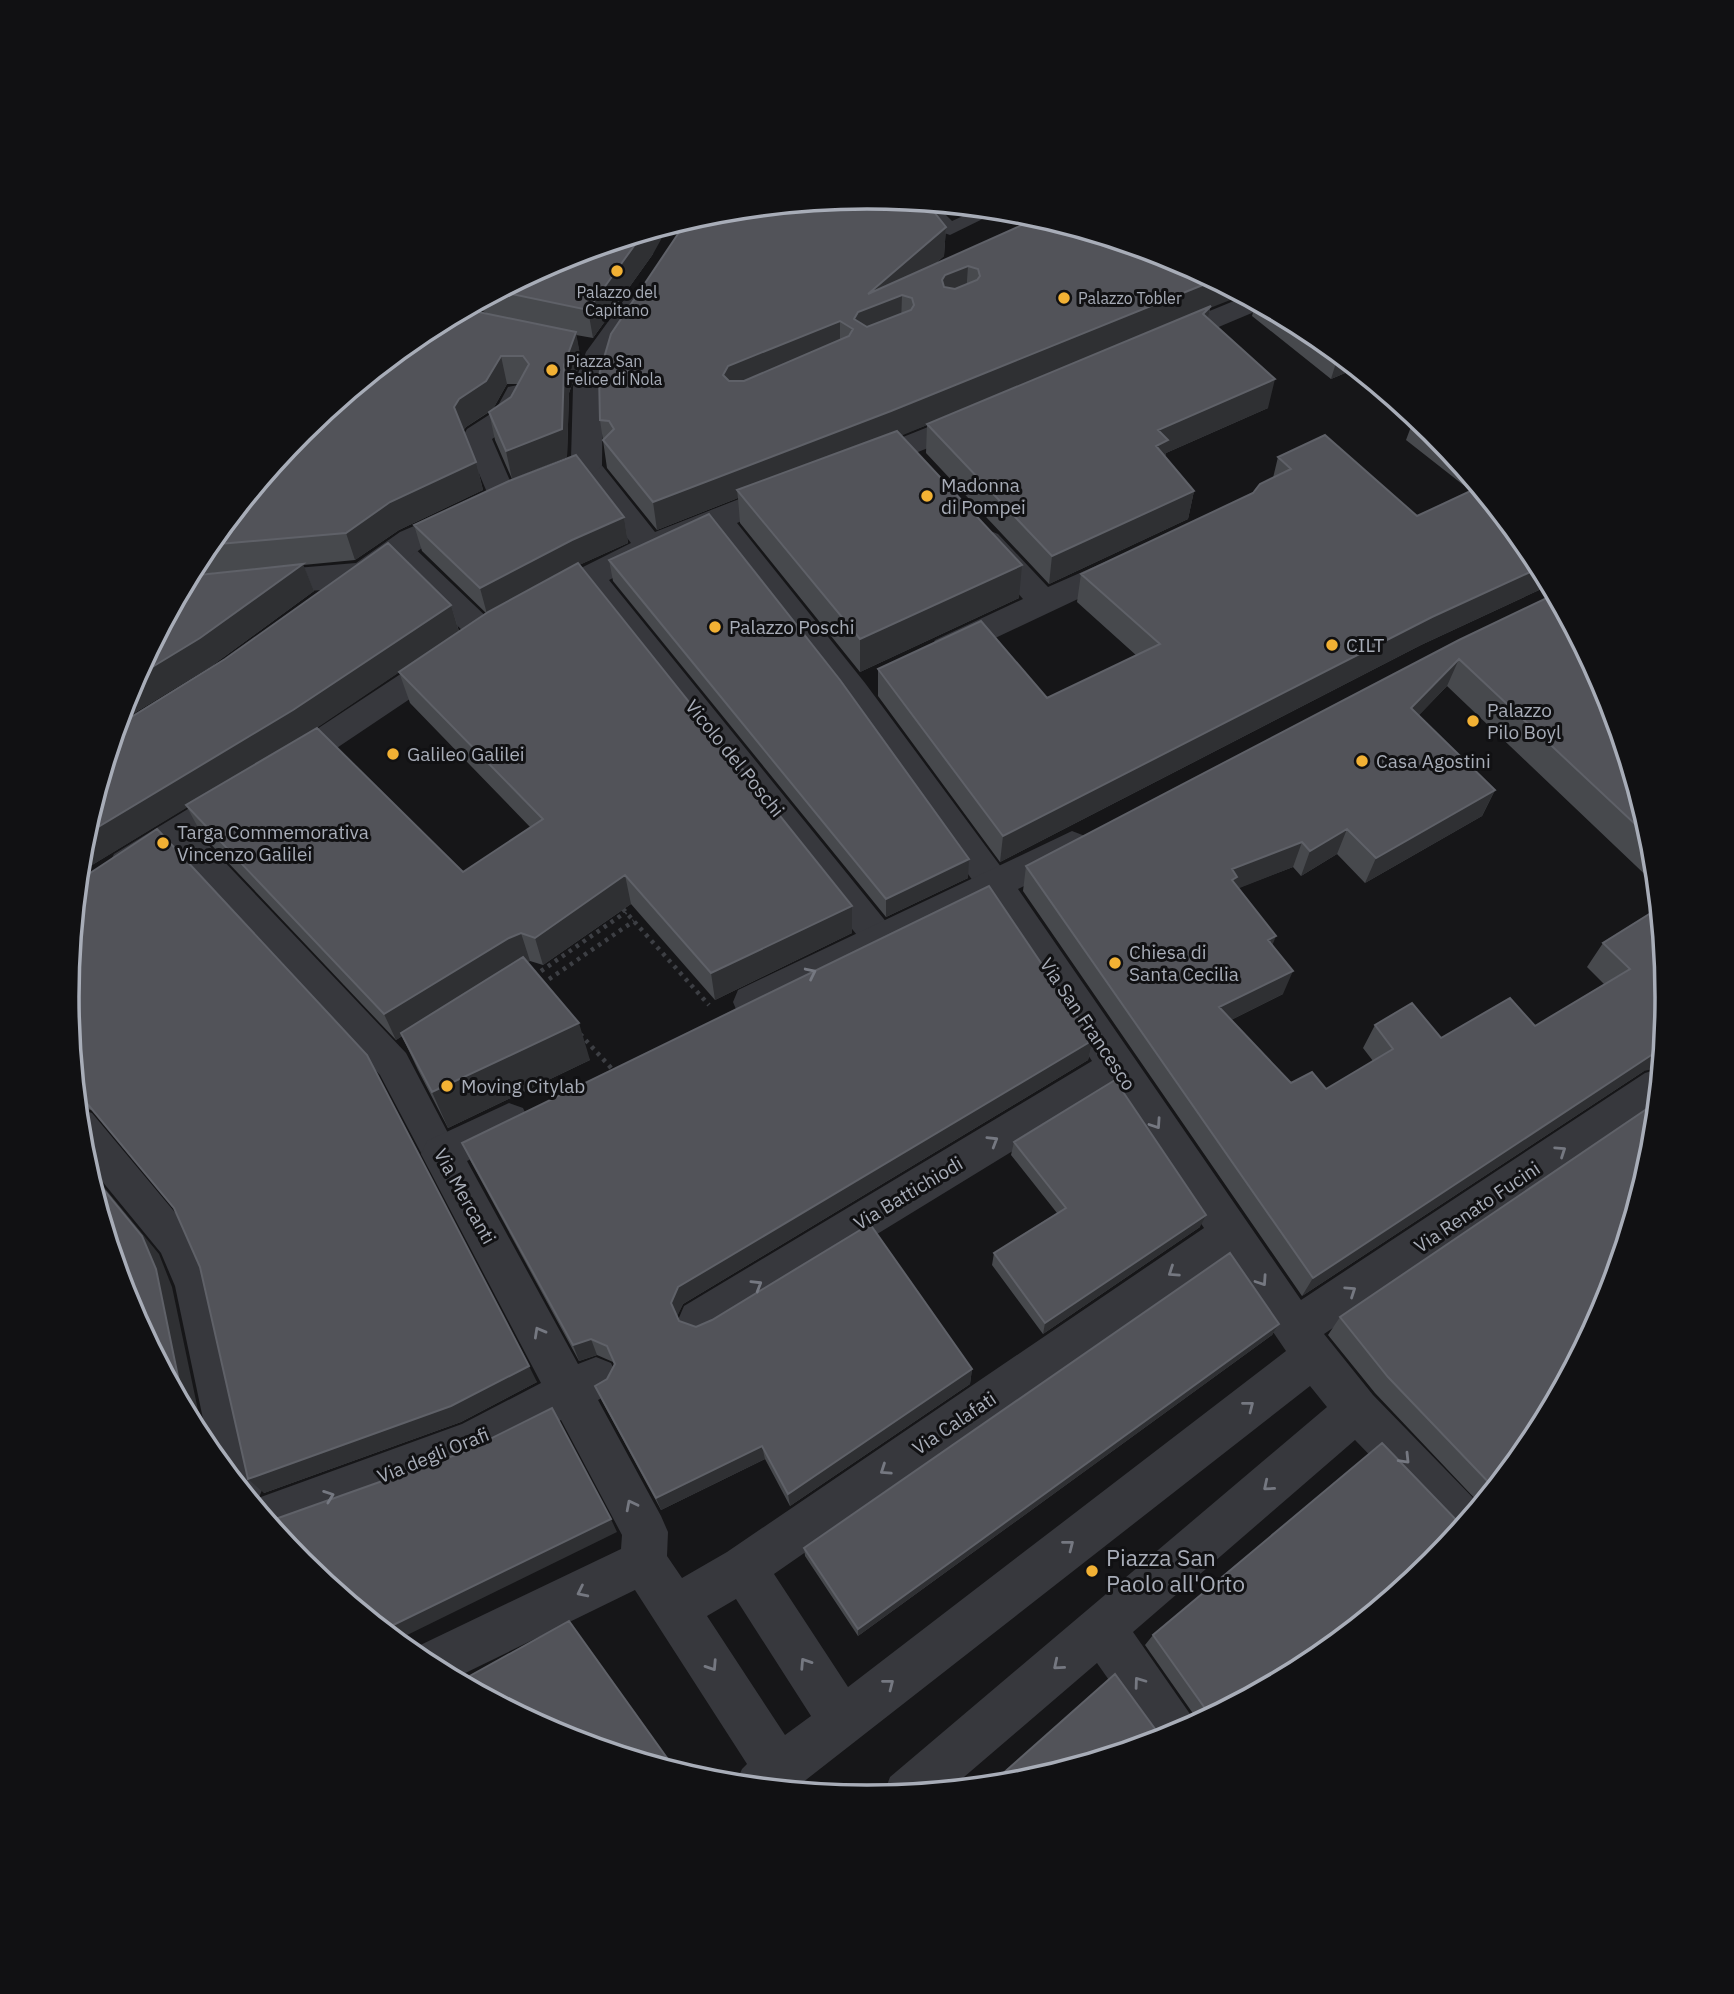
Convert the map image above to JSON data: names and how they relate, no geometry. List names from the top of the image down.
{
  "streets": {
    "street": [
      "Vicolo del Poschi",
      "Via San Francesco",
      "Via Battichiodi",
      "Via Mercanti",
      "Via Renato Fucini",
      "Via Calafati",
      "Via degli Orafi"
    ]
  },
  "crossings": [
    ["Via San Francesco", "Via Battichiodi"],
    ["Via San Francesco", "Via Renato Fucini"],
    ["Via San Francesco", "Via Calafati"],
    ["Via Mercanti", "Via degli Orafi"]
  ],
  "one_way": ["Via San Francesco", "Via Renato Fucini"],
  "places": [
    "Palazzo del Capitano",
    "Palazzo Tobler",
    "Piazza San Felice di Nola",
    "Madonna di Pompei",
    "Palazzo Poschi",
    "CILT",
    "Palazzo Pilo Boyl",
    "Galileo Galilei",
    "Casa Agostini",
    "Targa Commemorativa Vincenzo Galilei",
    "Chiesa di Santa Cecilia",
    "Moving Citylab",
    "Piazza San Paolo all'Orto"
  ]
}
